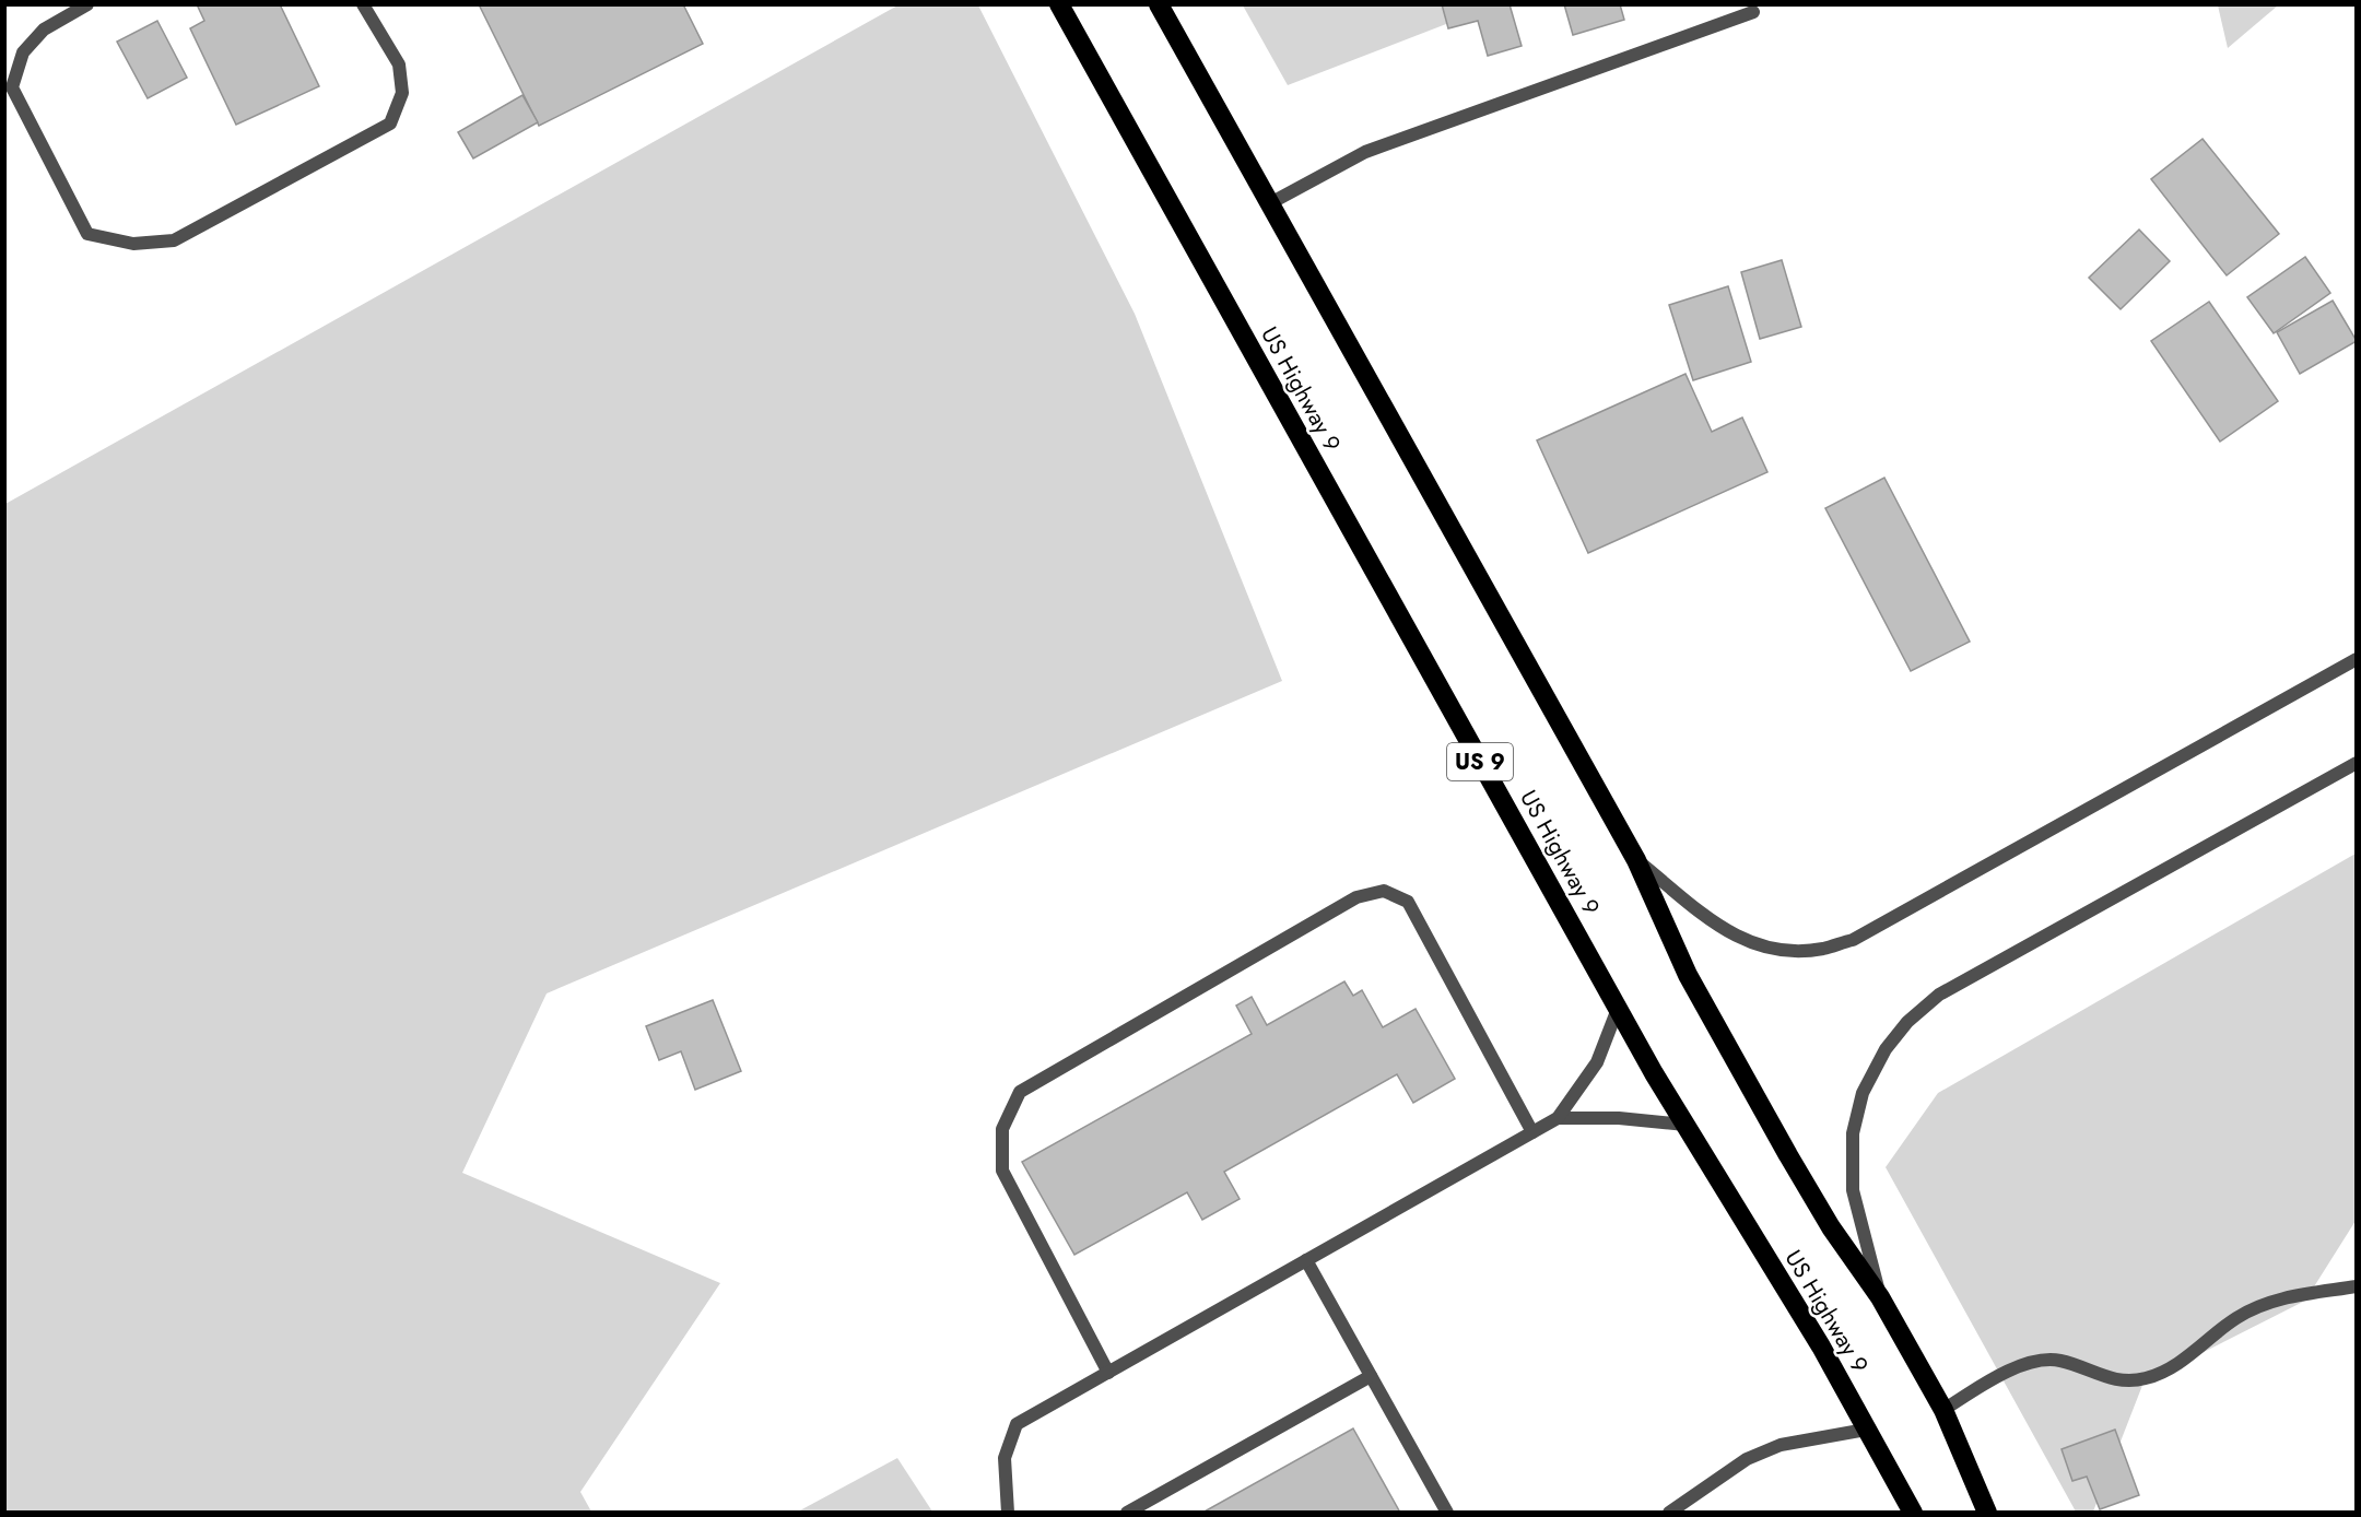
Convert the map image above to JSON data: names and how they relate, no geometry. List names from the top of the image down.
{
  "streets": {
    "highway": ["US Highway 9", "US 9"]
  }
}
